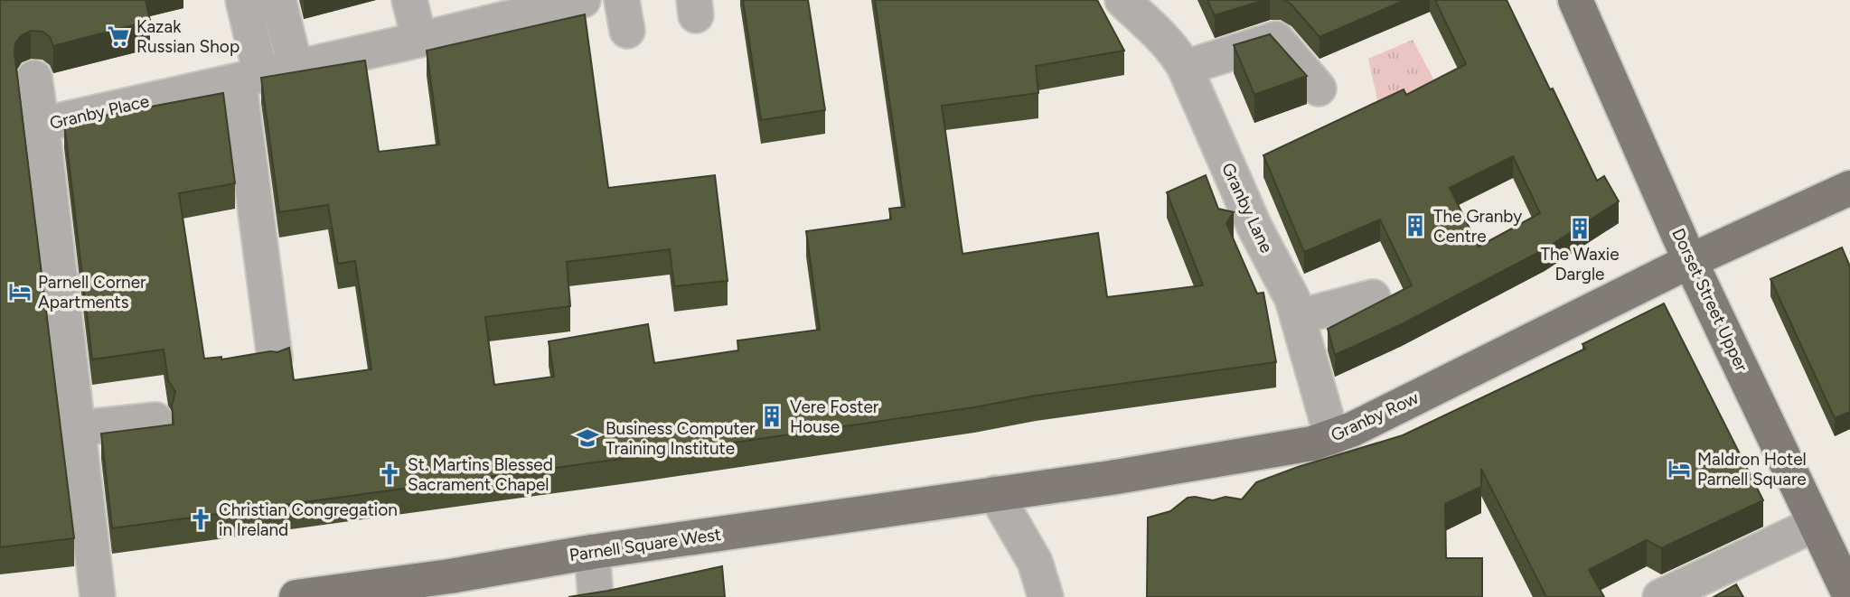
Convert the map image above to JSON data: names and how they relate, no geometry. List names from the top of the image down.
{
  "streets": {
    "main road": ["Dorset Street Upper", "Granby Row", "Parnell Square West"],
    "street": ["Granby Place", "Granby Lane"]
  },
  "crossings": [
    ["Granby Lane", "Granby Row"],
    ["Dorset Street Upper", "Granby Row"],
    ["Granby Row", "Parnell Square West"]
  ],
  "places": {
    "supermarket": ["Kazak Russian Shop"],
    "building": ["The Granby Centre", "The Waxie Dargle", "Vere Foster House"],
    "hotel": ["Parnell Corner Apartments", "Maldron Hotel Parnell Square"],
    "school or university": ["Business Computer Training Institute"],
    "church": ["St. Martins Blessed Sacrament Chapel", "Christian Congregation in Ireland"]
  }
}
